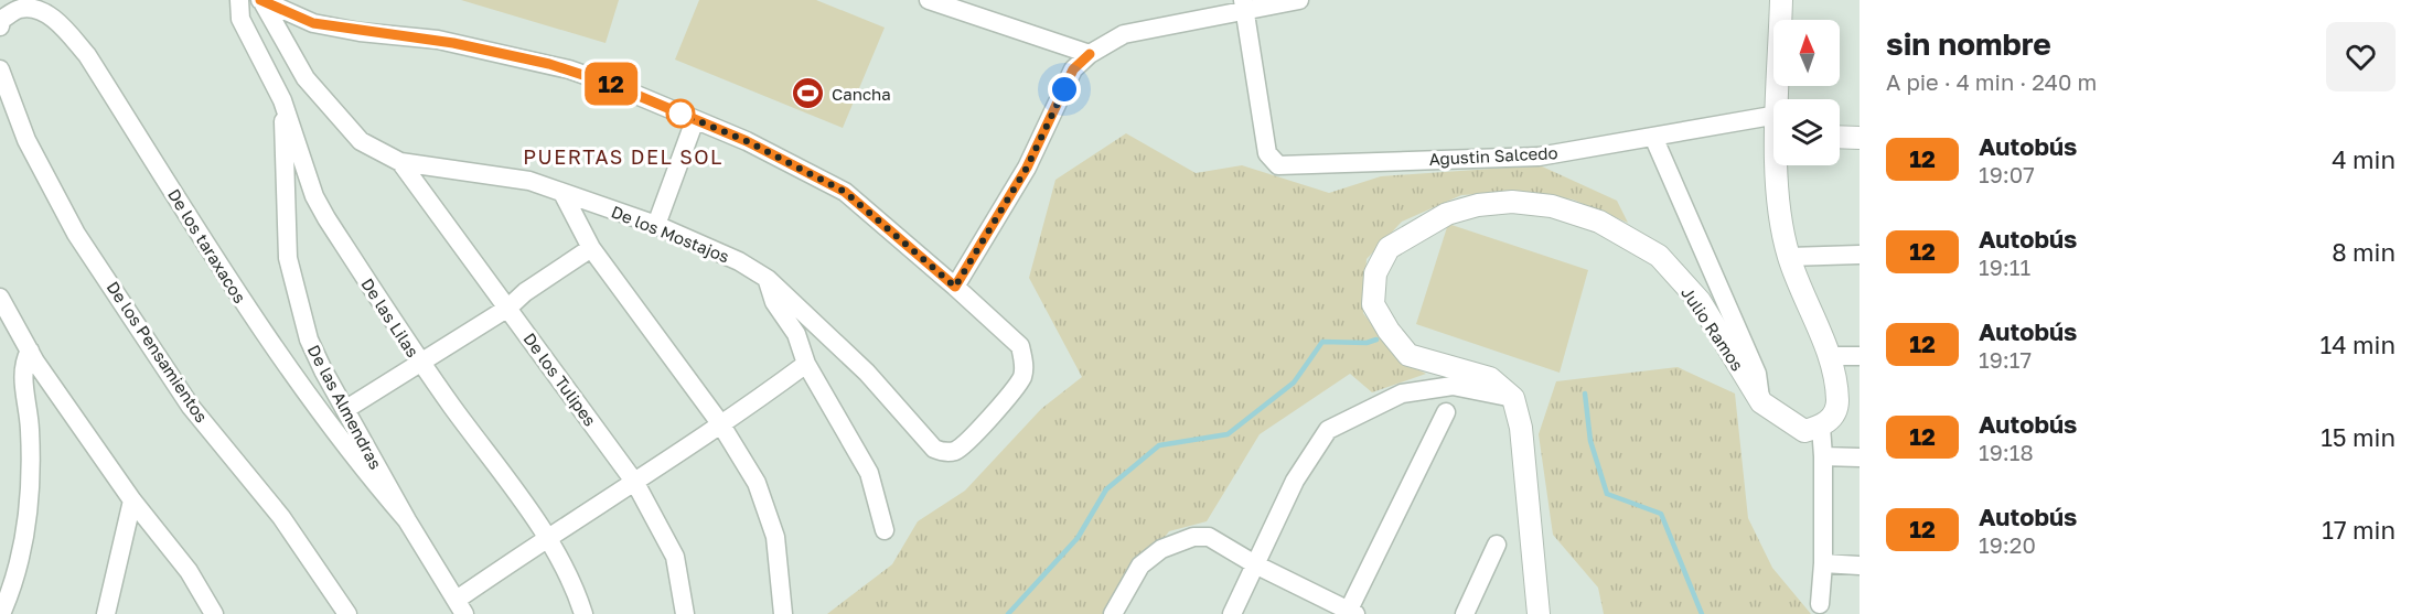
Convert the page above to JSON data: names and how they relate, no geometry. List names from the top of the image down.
{
  "streets": {
    "street": [
      "Agustin Salcedo",
      "De los Mostajos",
      "De los taraxacos",
      "De las Lilas",
      "Julio Ramos",
      "De los Pensamientos",
      "De los Tulipes",
      "De las Almendras"
    ]
  },
  "crossings": [
    ["De los Mostajos", "De los Tulipes"],
    ["De los taraxacos", "De las Almendras"],
    ["De las Lilas", "De las Almendras"]
  ],
  "districts": ["PUERTAS DEL SOL"],
  "places": {
    "sports": ["Cancha"]
  },
  "lines": ["bus line 12"],
  "north": "top",
  "page": {
    "on_map": "12",
    "heading": ["sin nombre", "A pie · 4 min · 240 m"],
    "list": [
      {
        "mark": "12",
        "name": "Autobús",
        "note": "19:07",
        "value": "4 min"
      },
      {
        "mark": "12",
        "name": "Autobús",
        "note": "19:11",
        "value": "8 min"
      },
      {
        "mark": "12",
        "name": "Autobús",
        "note": "19:17",
        "value": "14 min"
      },
      {
        "mark": "12",
        "name": "Autobús",
        "note": "19:18",
        "value": "15 min"
      },
      {
        "mark": "12",
        "name": "Autobús",
        "note": "19:20",
        "value": "17 min"
      }
    ]
  }
}
